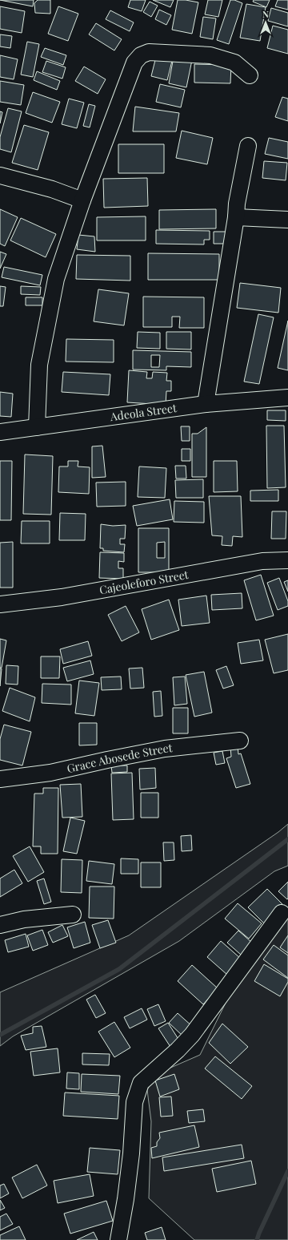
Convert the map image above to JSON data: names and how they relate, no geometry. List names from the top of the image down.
{
  "streets": {
    "street": ["Adeola Street", "Cajeoleforo Street", "Grace Abosede Street"]
  },
  "north": "top"
}
